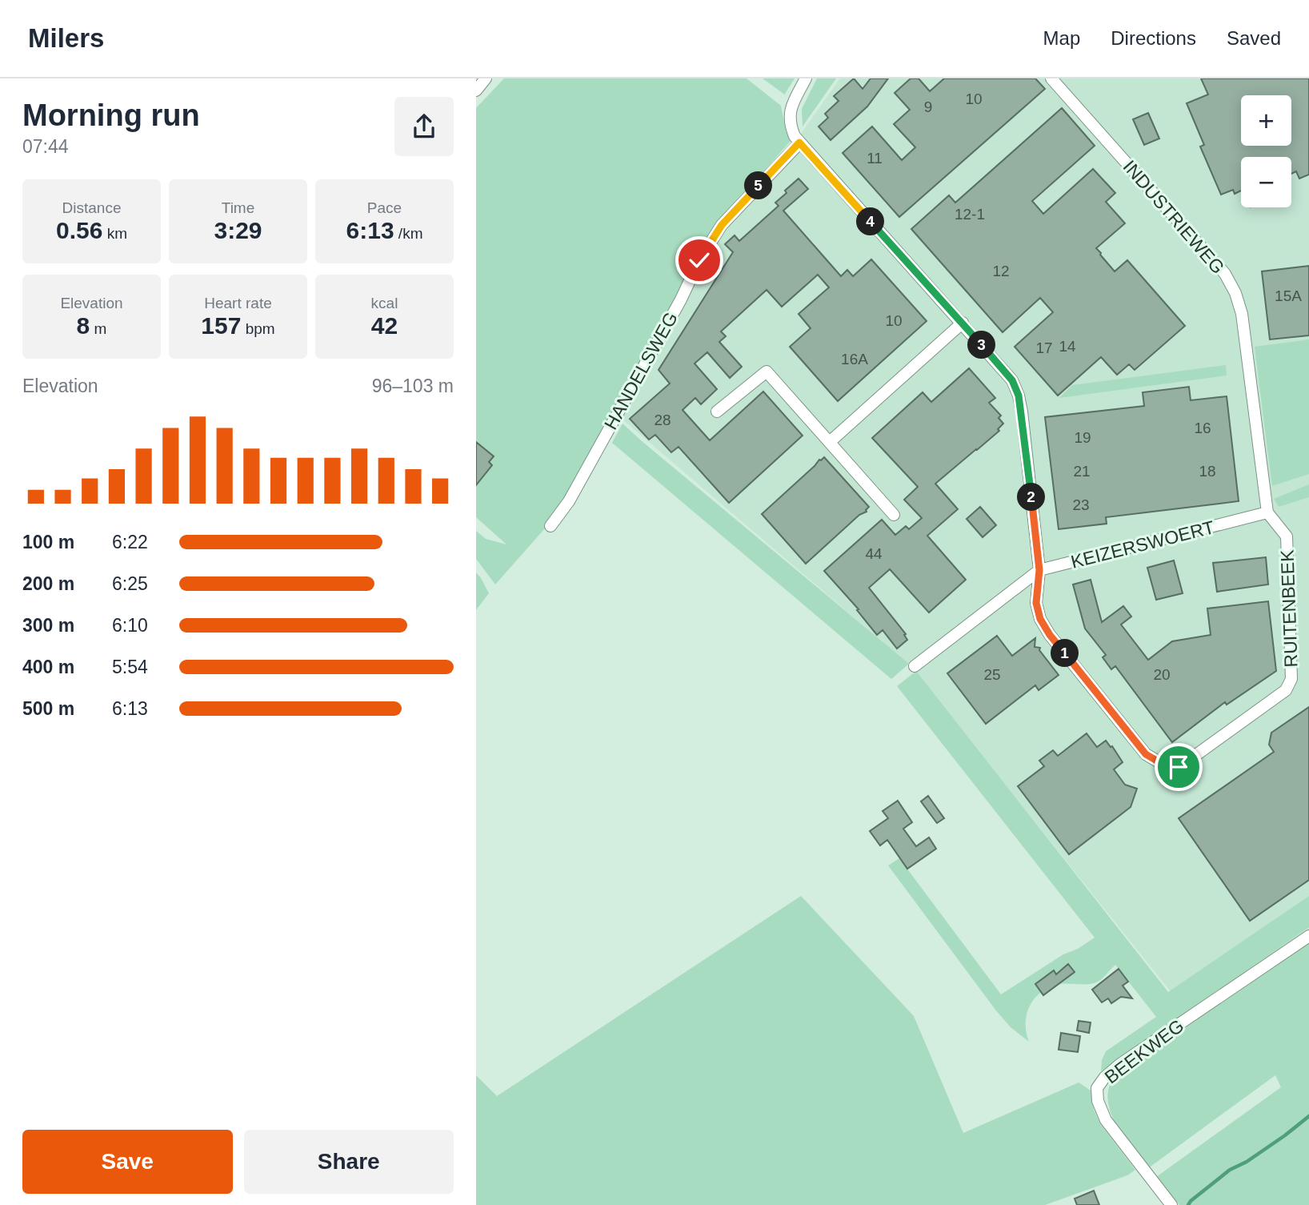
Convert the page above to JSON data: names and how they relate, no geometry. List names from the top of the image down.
{
  "streets": {
    "street": [
      "INDUSTRIEWEG",
      "HANDELSWEG",
      "KEIZERSWOERT",
      "RUITENBEEK",
      "BEEKWEG"
    ]
  },
  "crossings": [
    ["INDUSTRIEWEG", "KEIZERSWOERT"],
    ["INDUSTRIEWEG", "RUITENBEEK"],
    ["KEIZERSWOERT", "RUITENBEEK"]
  ],
  "house_numbers": [
    "10",
    "9",
    "11",
    "12-1",
    "12",
    "15A",
    "10",
    "14",
    "17",
    "16A",
    "28",
    "16",
    "19",
    "21",
    "18",
    "23",
    "44",
    "25",
    "20"
  ],
  "page": {
    "header": "Milers",
    "nav": ["Map", "Directions", "Saved"],
    "heading": ["Morning run", "07:44"],
    "map_buttons": ["+", "−"],
    "pins": [
      "5",
      "4",
      "3",
      "2",
      "1"
    ],
    "stats": [
      ["Distance", "0.56 km"],
      ["Time", "3:29"],
      ["Pace", "6:13 /km"],
      ["Elevation", "8 m"],
      ["Heart rate", "157 bpm"],
      ["kcal", "42"]
    ],
    "chart": ["Elevation", "96–103 m"],
    "list": [
      {
        "name": "100 m",
        "note": "6:22"
      },
      {
        "name": "200 m",
        "note": "6:25"
      },
      {
        "name": "300 m",
        "note": "6:10"
      },
      {
        "name": "400 m",
        "note": "5:54"
      },
      {
        "name": "500 m",
        "note": "6:13"
      }
    ],
    "buttons": ["Save", "Share"]
  }
}
